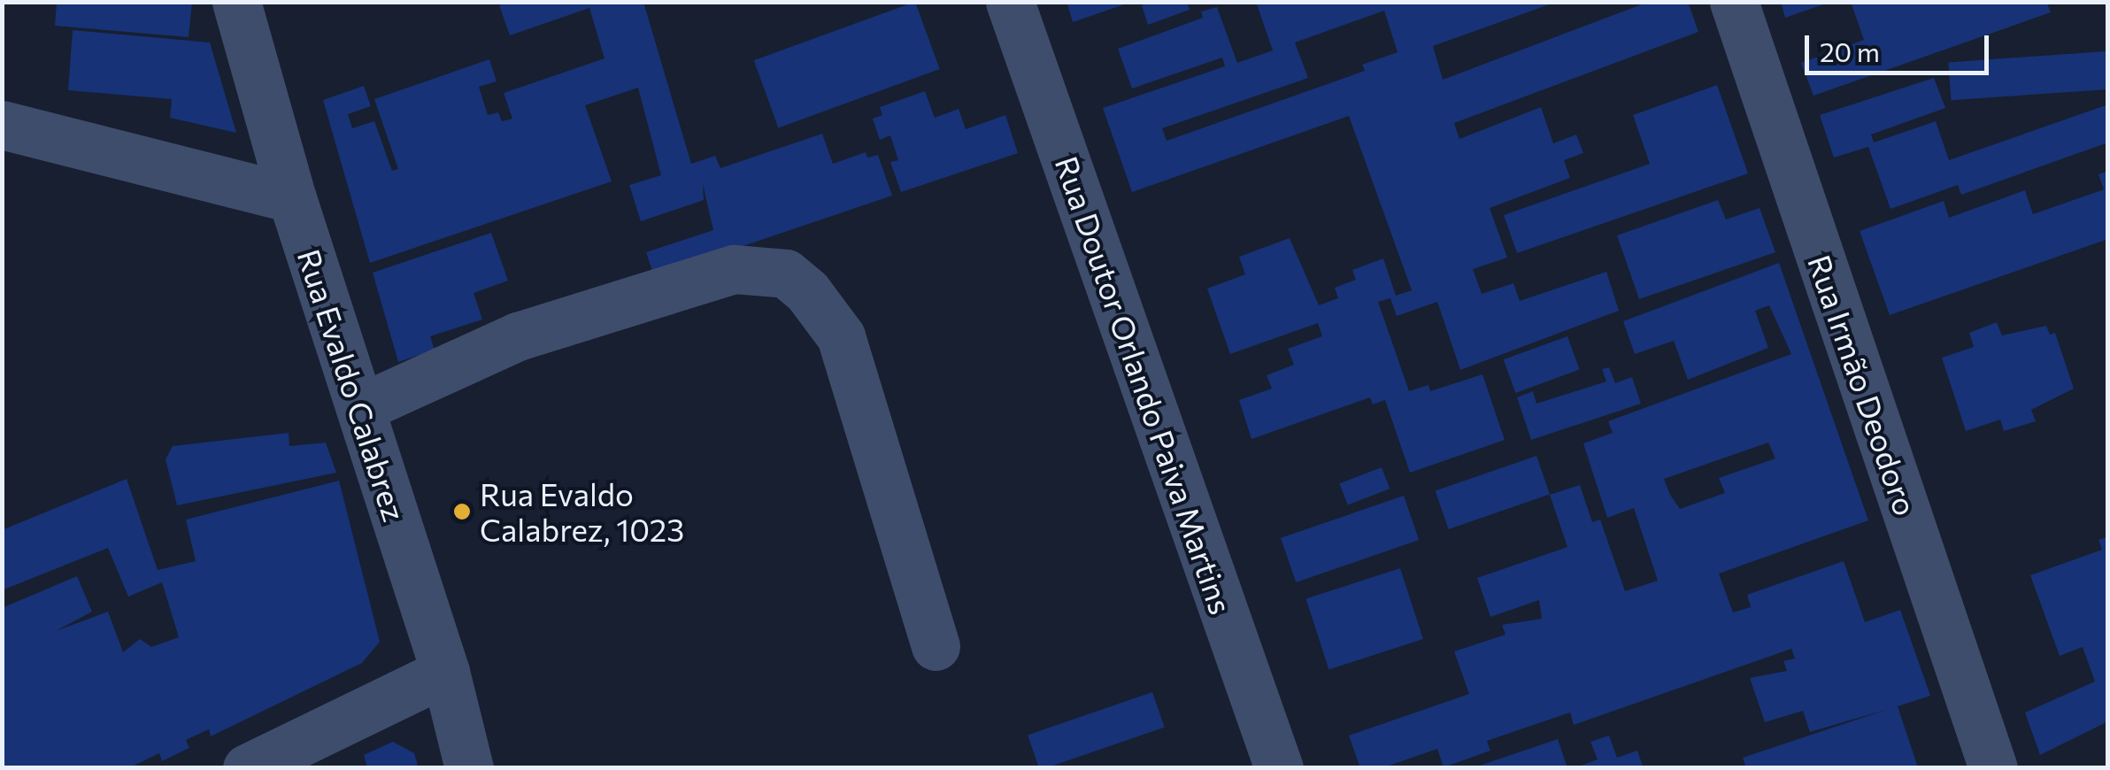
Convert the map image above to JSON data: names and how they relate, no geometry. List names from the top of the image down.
{
  "streets": {
    "street": ["Rua Evaldo Calabrez", "Rua Doutor Orlando Paiva Martins", "Rua Irmão Deodoro"]
  },
  "places": ["Rua Evaldo Calabrez, 1023"],
  "scale_bar": "20 m"
}
